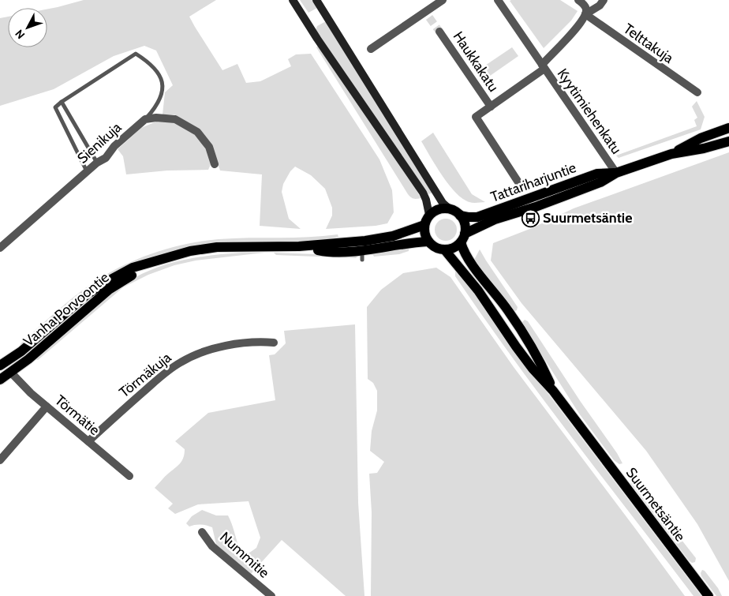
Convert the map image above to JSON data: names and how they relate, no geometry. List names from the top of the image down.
{
  "streets": {
    "main road": ["Tattariharjuntie", "Vanha Porvoontie", "Suurmetsäntie"],
    "street": [
      "Telttakuja",
      "Haukkakatu",
      "Kyytimiehenkatu",
      "Sienikuja",
      "Törmäkuja",
      "Törmätie",
      "Nummitie"
    ]
  },
  "crossings": [
    ["Telttakuja", "Kyytimiehenkatu"],
    ["Kyytimiehenkatu", "Tattariharjuntie"],
    ["Tattariharjuntie", "Vanha Porvoontie"],
    ["Tattariharjuntie", "Suurmetsäntie"],
    ["Vanha Porvoontie", "Törmätie"],
    ["Vanha Porvoontie", "Suurmetsäntie"],
    ["Törmäkuja", "Törmätie"]
  ],
  "places": {
    "bus stop": ["Suurmetsäntie"]
  },
  "north": "bottom left"
}
